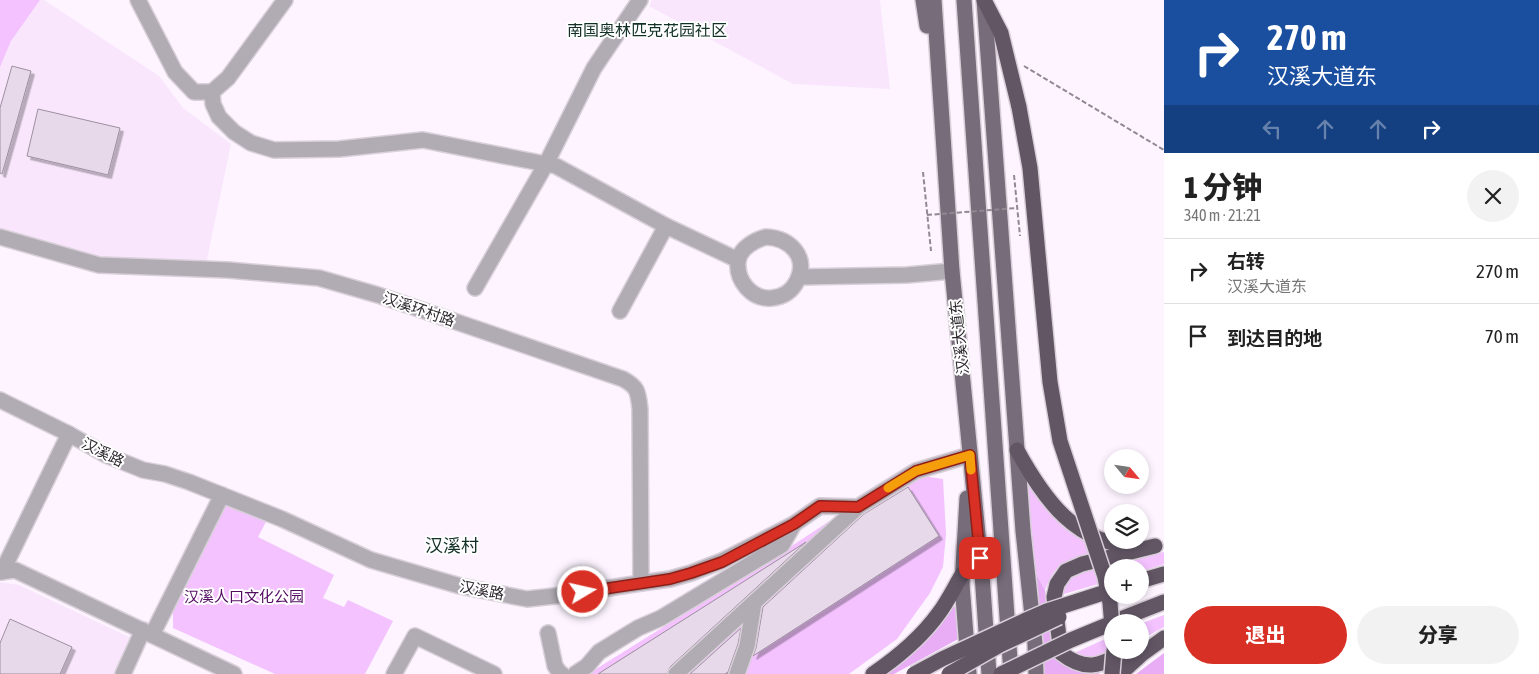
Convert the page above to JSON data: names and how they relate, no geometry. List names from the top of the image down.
{
  "streets": {
    "main road": ["汉溪大道东"],
    "street": ["汉溪环村路", "汉溪路"]
  },
  "crossings": [
    ["汉溪环村路", "汉溪路"]
  ],
  "districts": ["南国奥林匹克花园社区", "汉溪村"],
  "parks": ["汉溪人口文化公园"],
  "north": "bottom right",
  "page": {
    "turn": ["270 m", "汉溪大道东"],
    "heading": ["1 分钟", "340 m · 21:21"],
    "list": [
      {
        "name": "右转",
        "note": "汉溪大道东",
        "value": "270 m"
      },
      {
        "name": "到达目的地",
        "value": "70 m"
      }
    ],
    "map_buttons": ["+", "−"],
    "buttons": ["退出", "分享"]
  }
}
